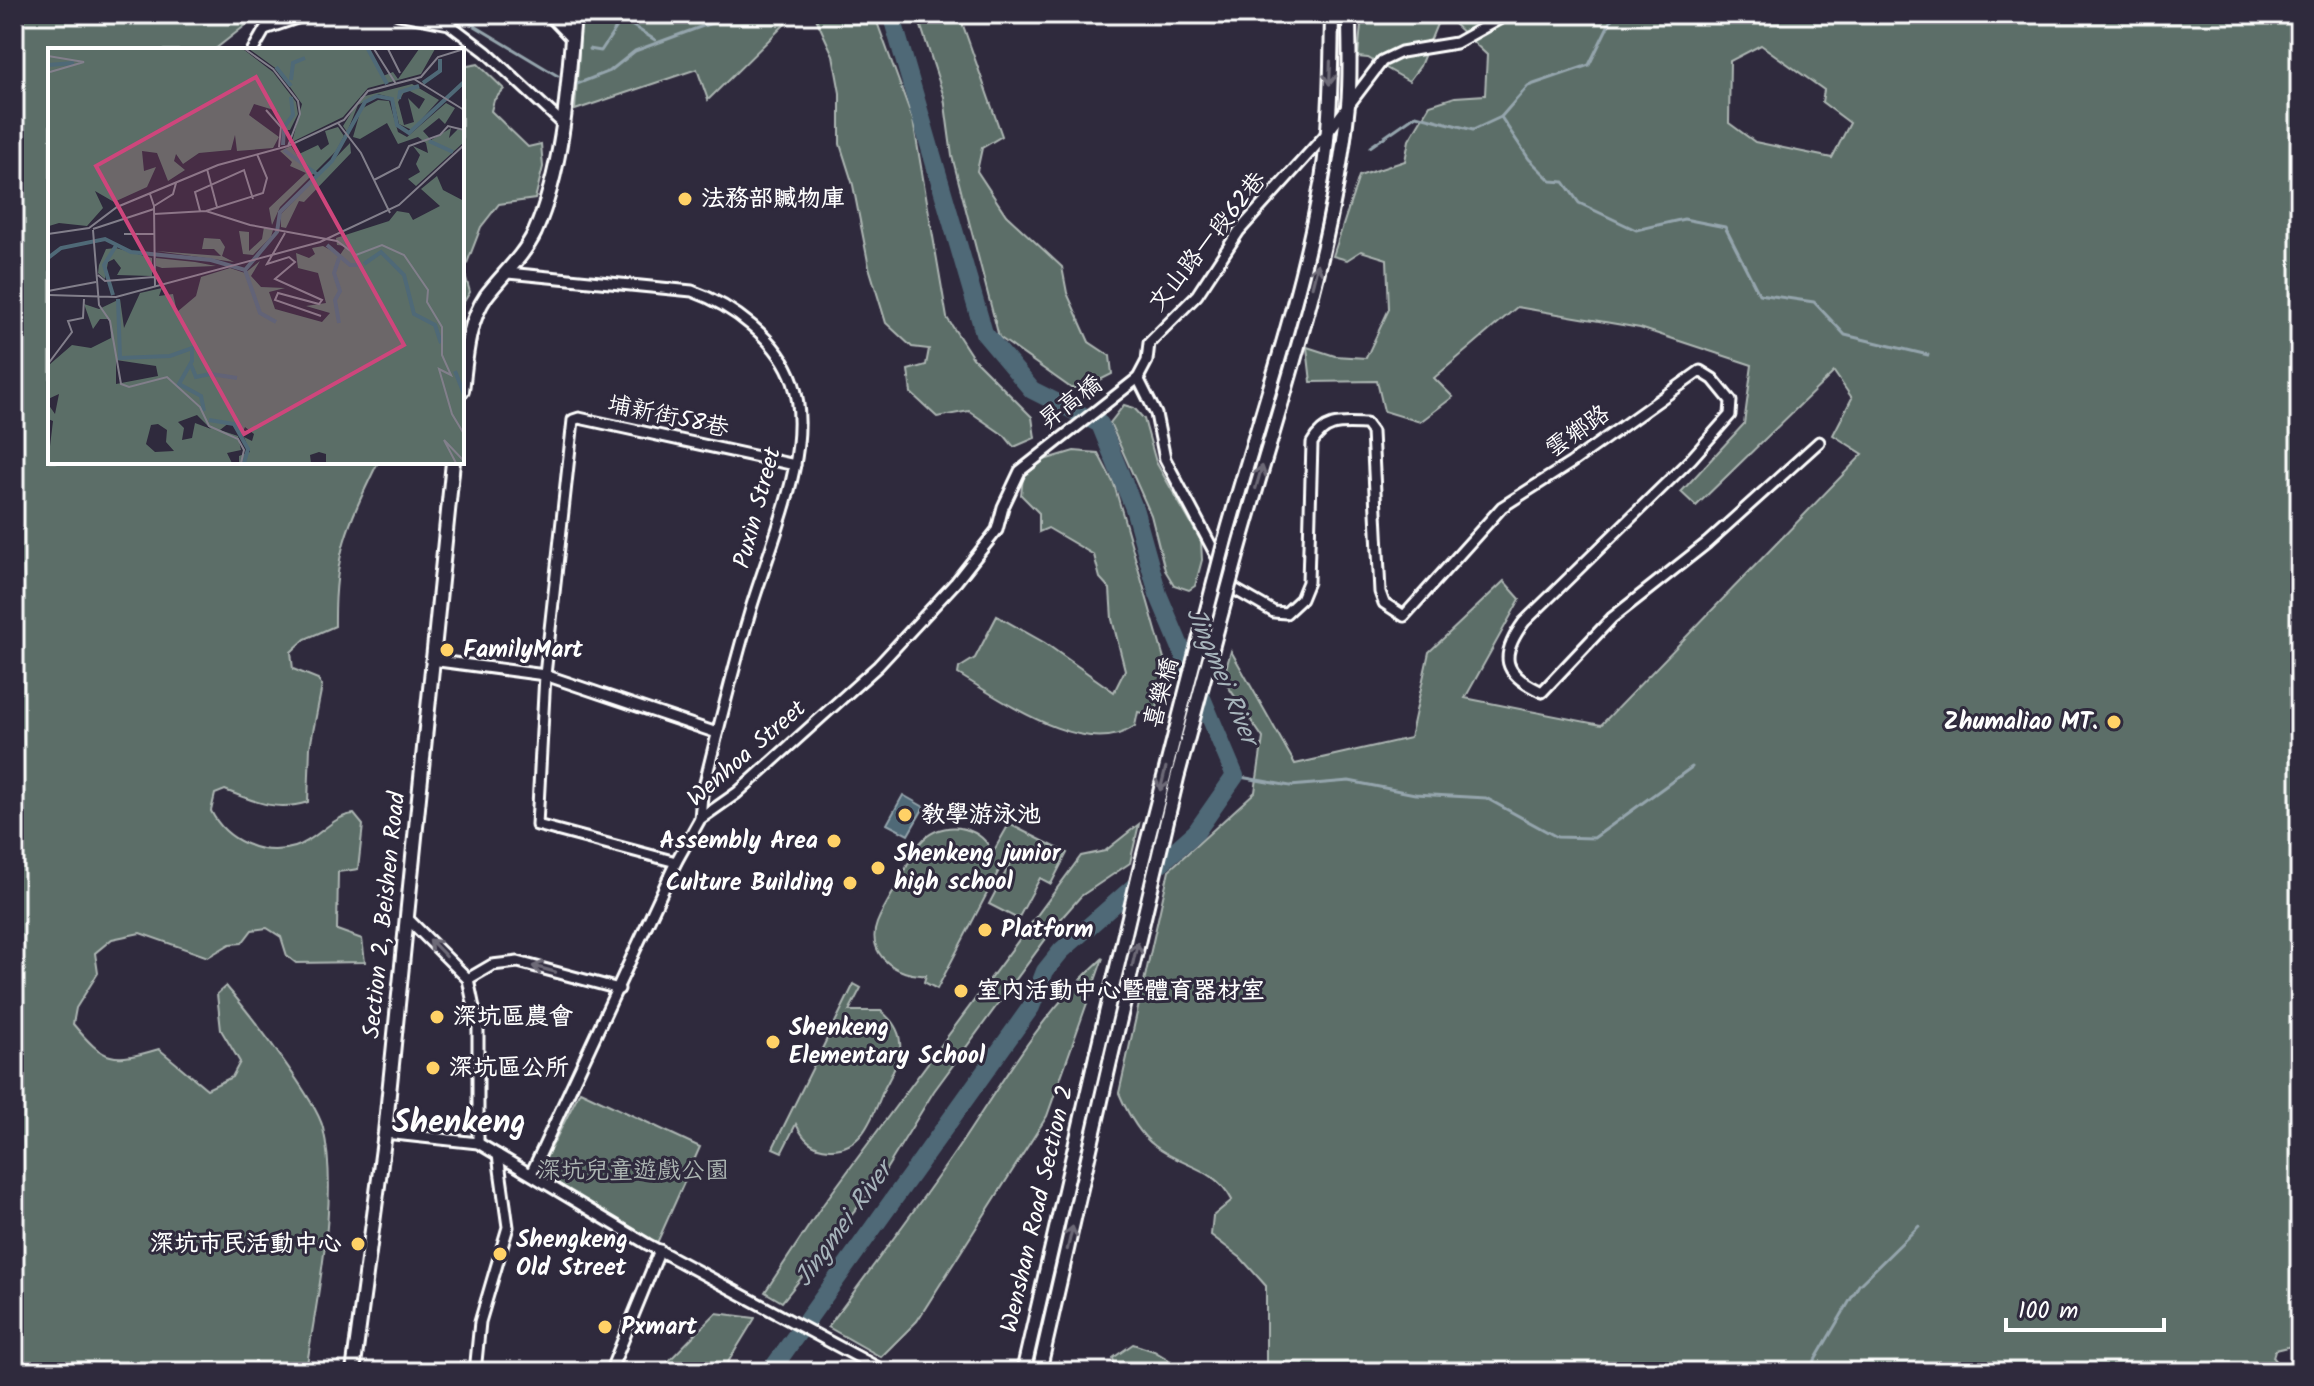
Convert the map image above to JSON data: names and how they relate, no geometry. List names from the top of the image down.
{
  "streets": {
    "main road": ["喜樂橋", "Section 2, Beishen Road", "Wenshan Road Section 2"],
    "street": [
      "文山路一段62巷",
      "昇高橋",
      "埔新街58巷",
      "雲鄉路",
      "Puxin Street",
      "Wenhoa Street"
    ]
  },
  "crossings": [
    ["文山路一段62巷", "昇高橋"],
    ["文山路一段62巷", "雲鄉路"],
    ["文山路一段62巷", "喜樂橋"],
    ["昇高橋", "雲鄉路"],
    ["昇高橋", "Wenhoa Street"],
    ["埔新街58巷", "Puxin Street"],
    ["Puxin Street", "Wenhoa Street"],
    ["喜樂橋", "Wenshan Road Section 2"]
  ],
  "districts": ["Shenkeng"],
  "water": ["Jingmei River"],
  "parks": ["深坑兒童遊戲公園"],
  "places": [
    "法務部贓物庫",
    "FamilyMart",
    "Zhumaliao MT.",
    "教學游泳池",
    "Assembly Area",
    "Shenkeng junior high school",
    "Culture Building",
    "Platform",
    "室內活動中心暨體育器材室",
    "深坑區農會",
    "Shenkeng Elementary School",
    "深坑區公所",
    "深坑市民活動中心",
    "Shengkeng Old Street",
    "Pxmart"
  ],
  "scale_bar": "100 m"
}
